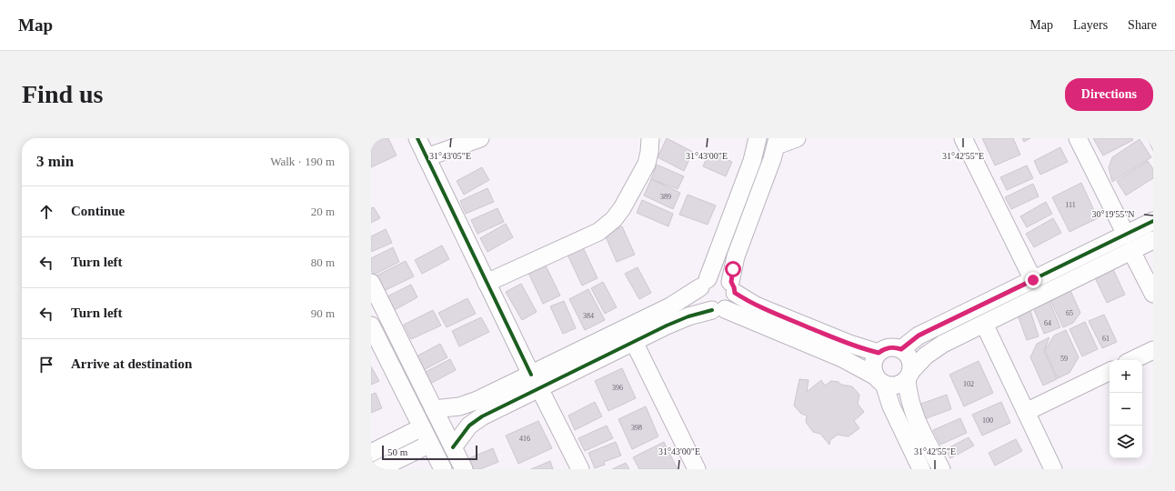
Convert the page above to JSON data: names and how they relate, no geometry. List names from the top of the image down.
{
  "house_numbers": [
    "389",
    "111",
    "65",
    "384",
    "64",
    "61",
    "59",
    "102",
    "396",
    "100",
    "398",
    "416"
  ],
  "scale_bar": "50 m",
  "page": {
    "header": "Map",
    "nav": ["Map", "Layers", "Share"],
    "buttons": "Directions",
    "title": "Find us",
    "heading": ["3 min", "Walk · 190 m"],
    "list": [
      ["Continue", "20 m"],
      ["Turn left", "80 m"],
      ["Turn left", "90 m"],
      "Arrive at destination"
    ],
    "map_buttons": ["+", "−"],
    "scale": "50 m"
  },
  "coordinates": [
    "31°43'05\"E",
    "31°43'00\"E",
    "31°42'55\"E",
    "30°19'55\"N"
  ]
}
